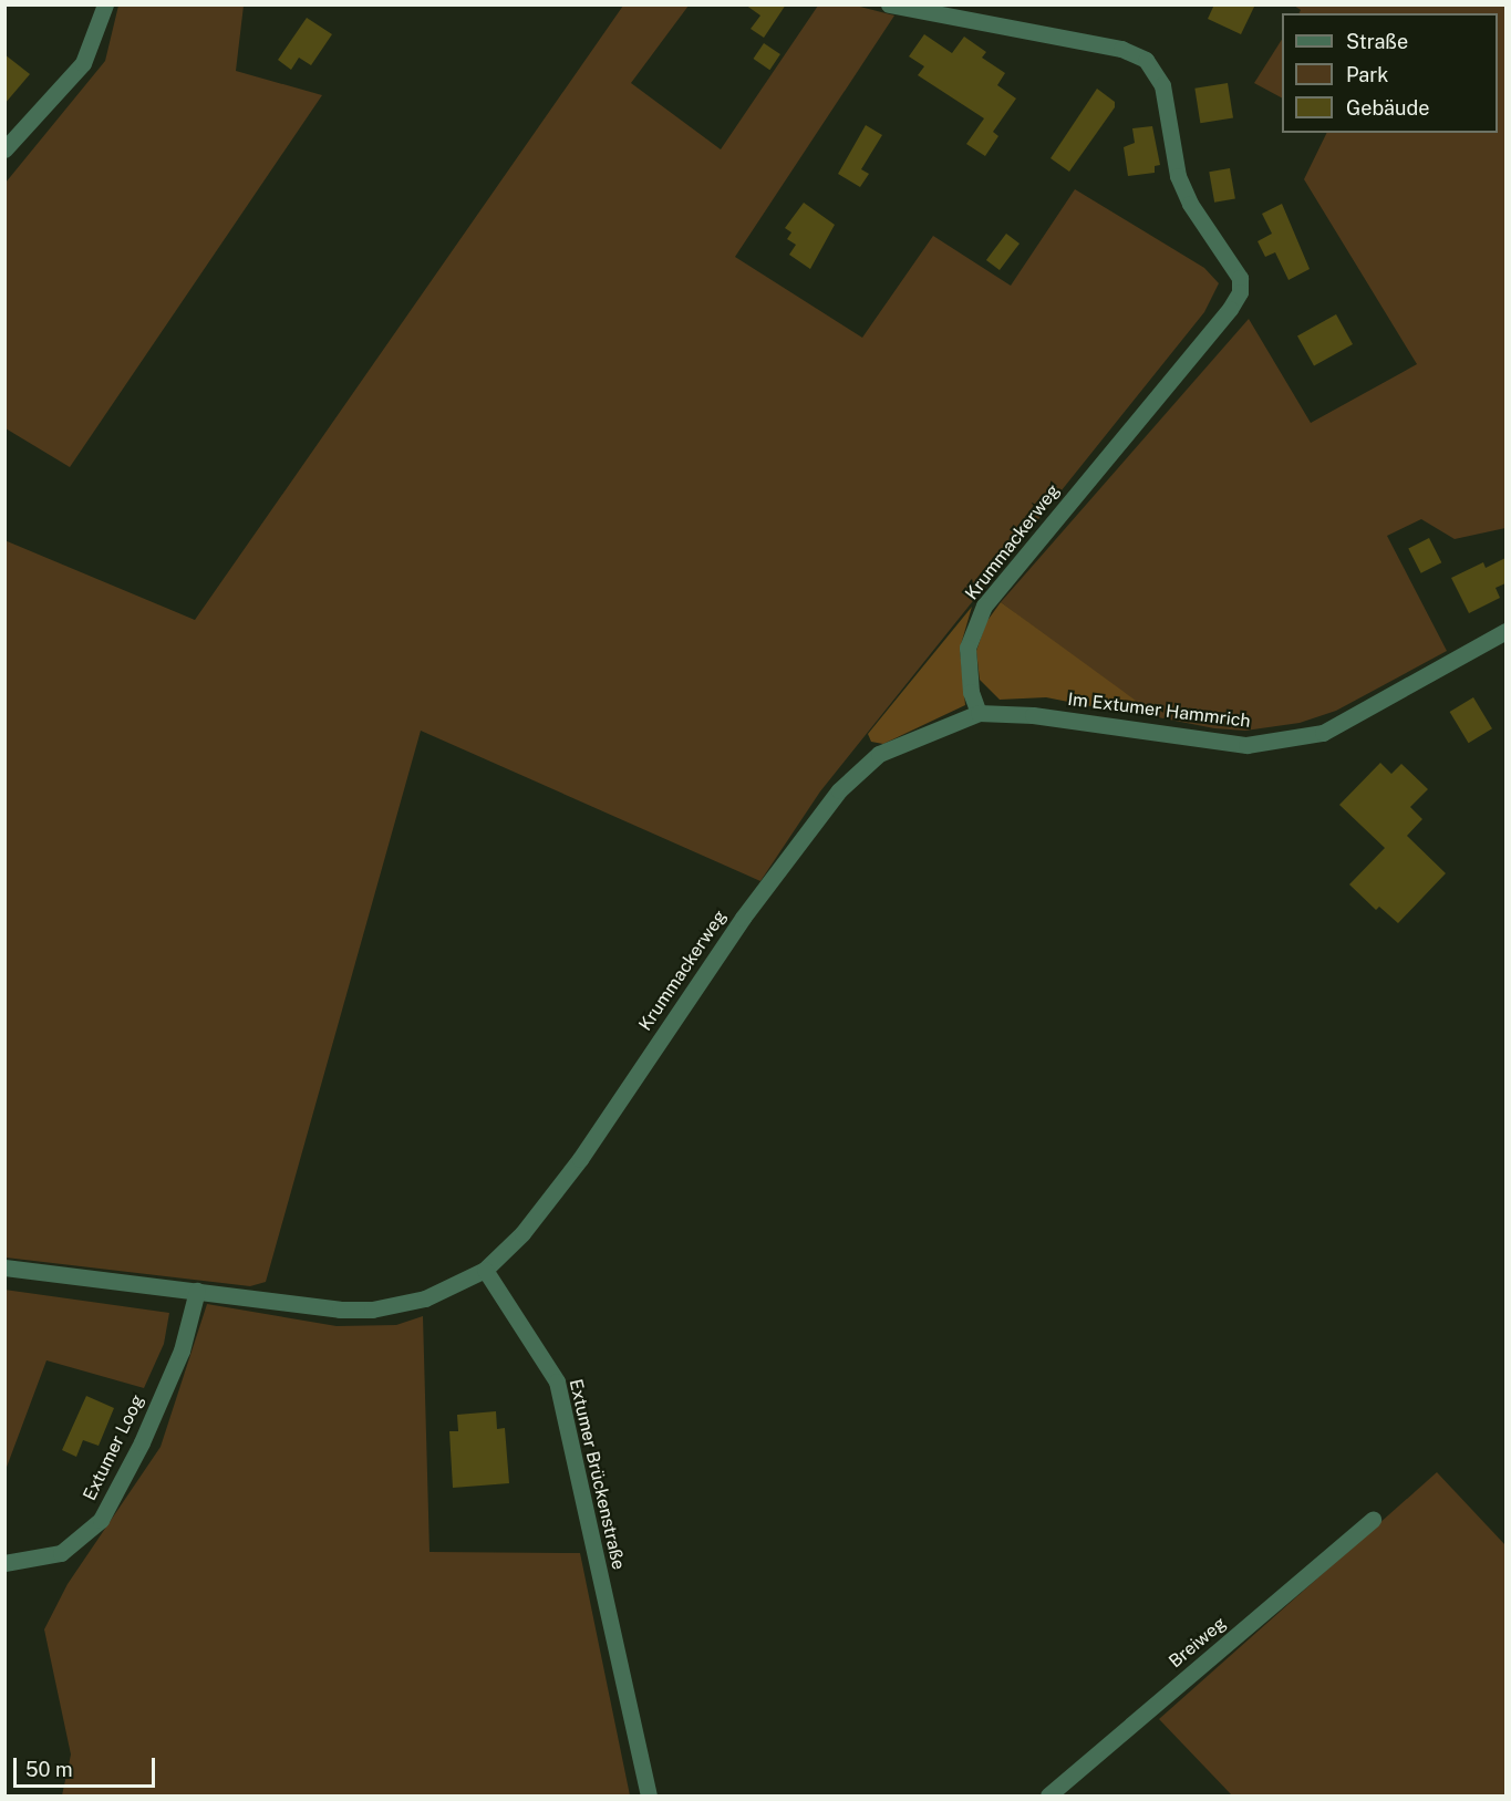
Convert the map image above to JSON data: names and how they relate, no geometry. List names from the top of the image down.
{
  "streets": {
    "street": [
      "Krummackerweg",
      "Im Extumer Hammrich",
      "Extumer Loog",
      "Extumer Brückenstraße",
      "Breiweg"
    ]
  },
  "crossings": [
    ["Krummackerweg", "Im Extumer Hammrich"],
    ["Krummackerweg", "Extumer Brückenstraße"]
  ],
  "legend": ["Straße", "Park", "Gebäude"],
  "scale_bar": "50 m"
}
